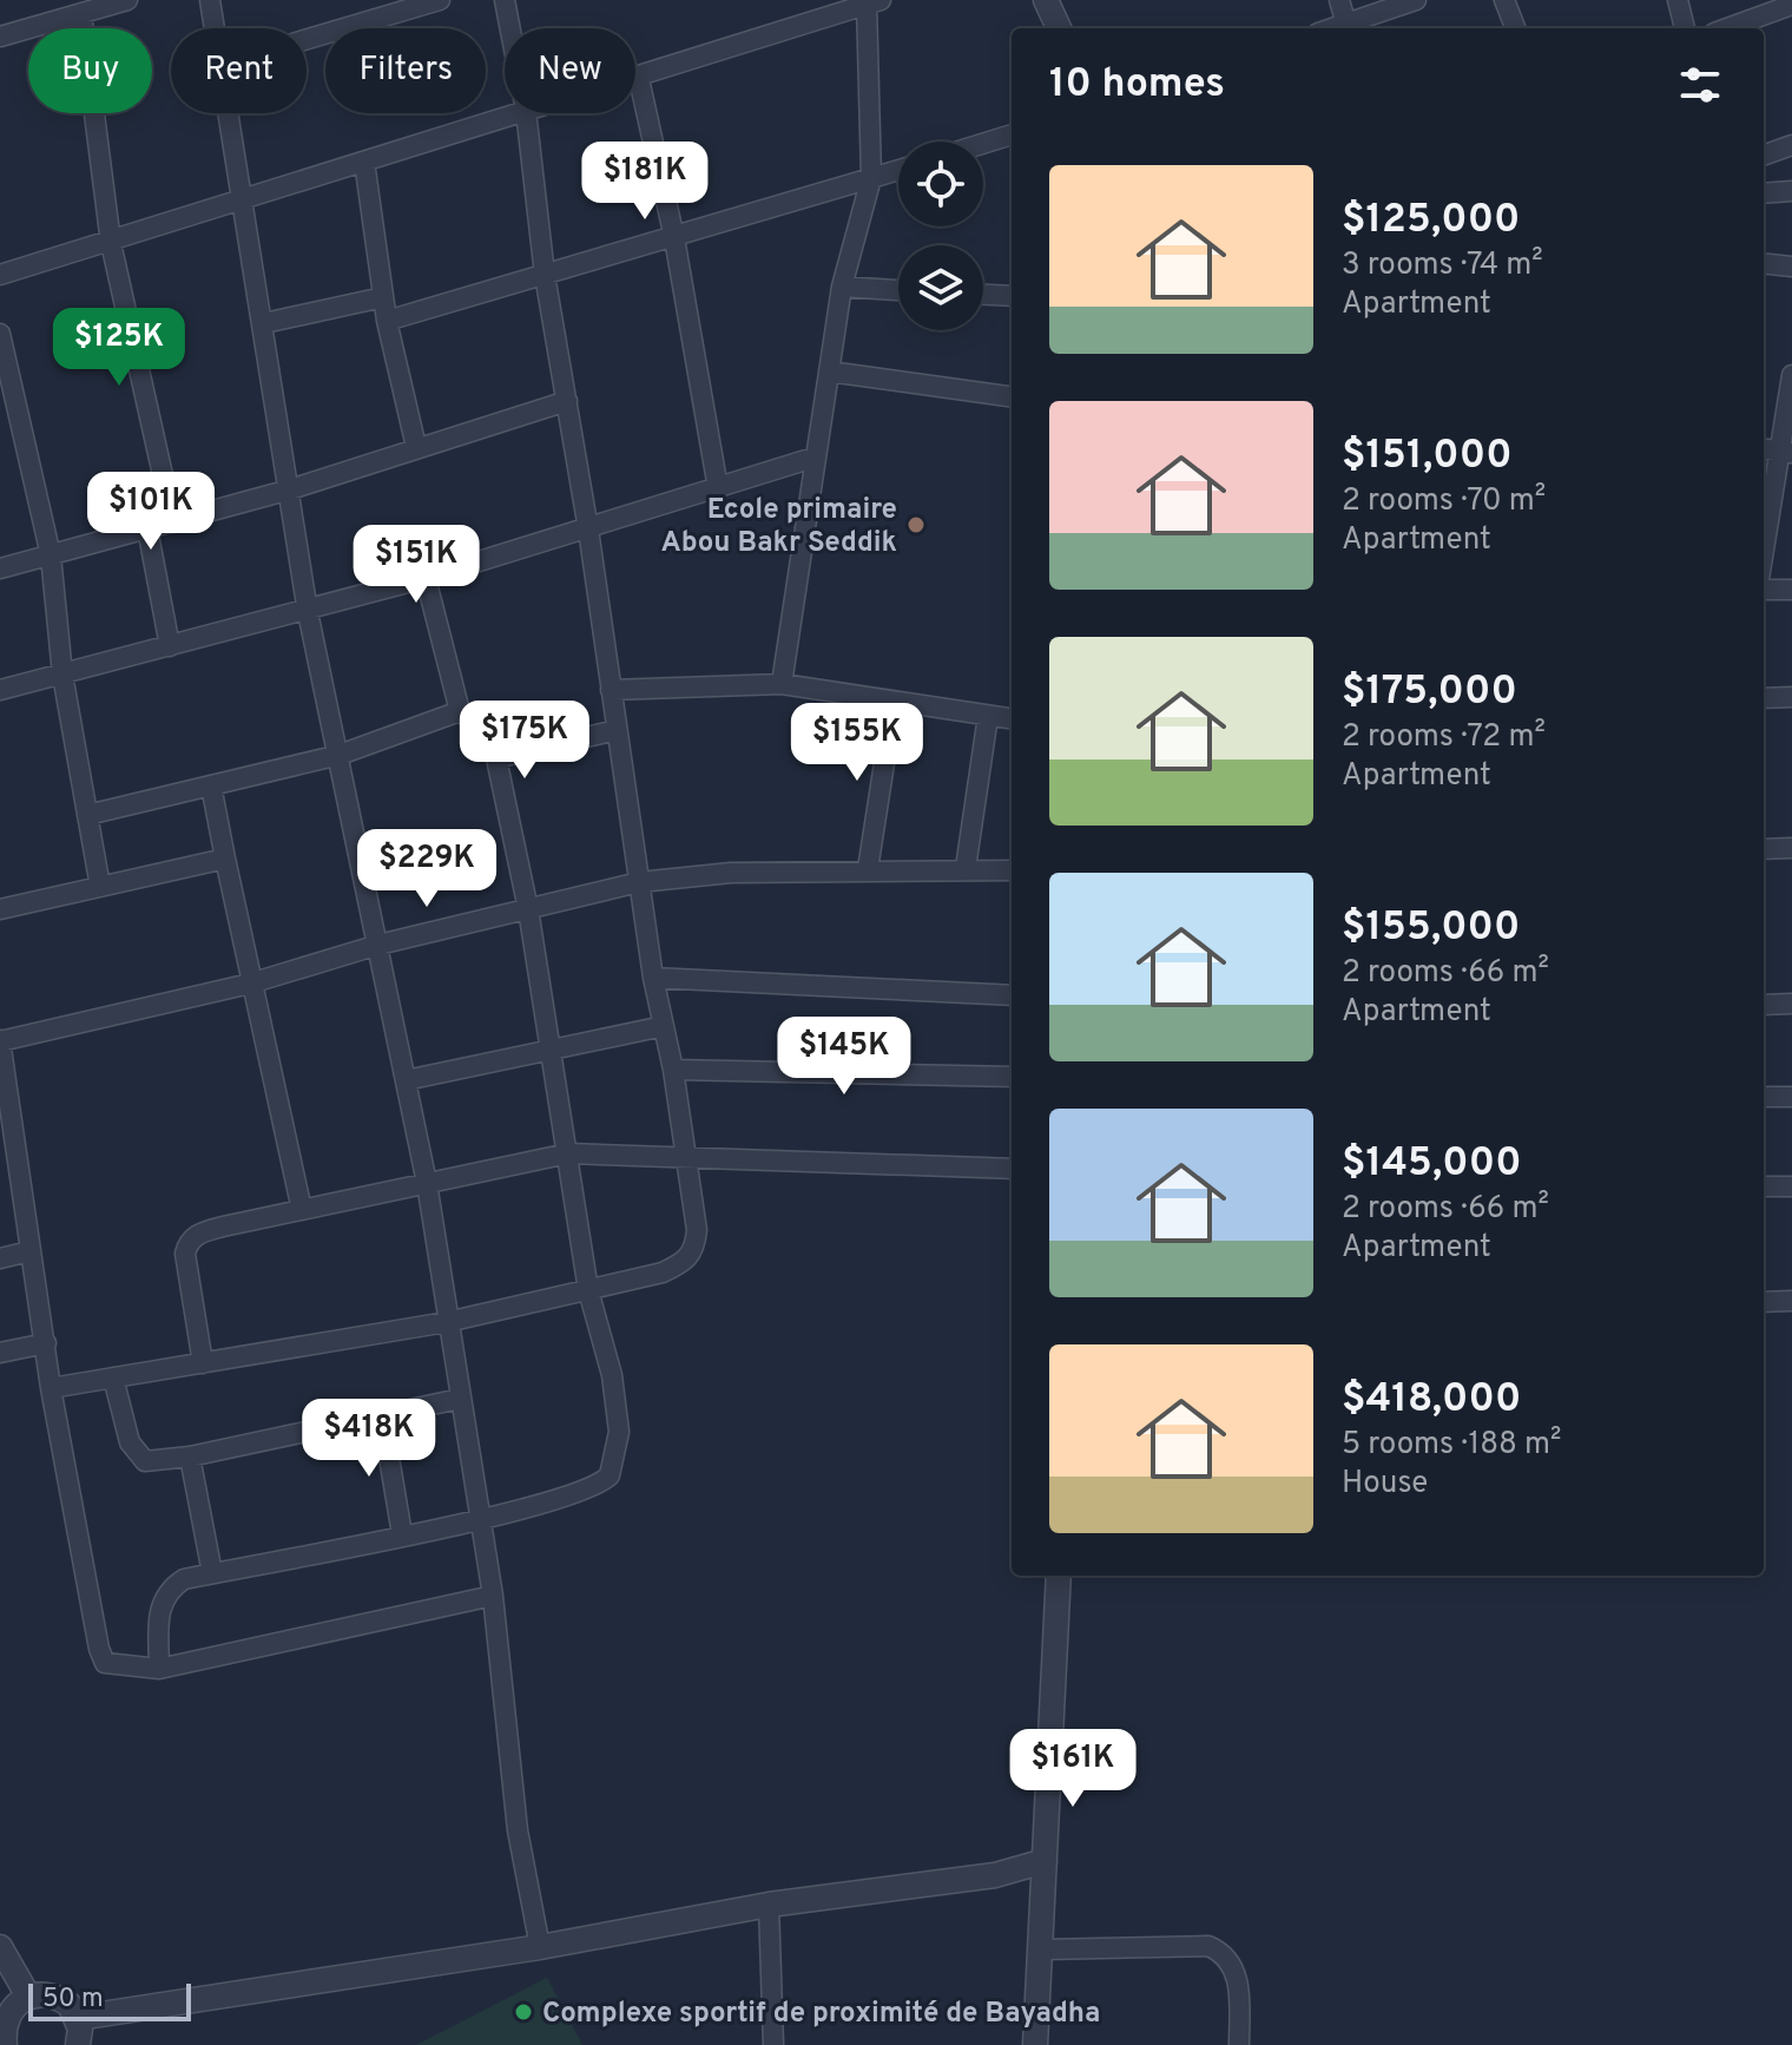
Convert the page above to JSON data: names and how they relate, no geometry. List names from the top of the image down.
{
  "places": ["Ecole primaire Abou Bakr Seddik", "Complexe sportif de proximité de Bayadha"],
  "scale_bar": "50 m",
  "page": {
    "chip": [
      "Buy",
      "Rent",
      "Filters",
      "New"
    ],
    "heading": "10 homes",
    "price": [
      "$181K",
      "$125K",
      "$101K",
      "$151K",
      "$175K",
      "$155K",
      "$229K",
      "$145K",
      "$418K",
      "$161K"
    ],
    "list": [
      {
        "name": "$125,000",
        "note": "3 rooms · 74 m² · Apartment"
      },
      {
        "name": "$151,000",
        "note": "2 rooms · 70 m² · Apartment"
      },
      {
        "name": "$175,000",
        "note": "2 rooms · 72 m² · Apartment"
      },
      {
        "name": "$155,000",
        "note": "2 rooms · 66 m² · Apartment"
      },
      {
        "name": "$145,000",
        "note": "2 rooms · 66 m² · Apartment"
      },
      {
        "name": "$418,000",
        "note": "5 rooms · 188 m² · House"
      }
    ],
    "scale": "50 m"
  }
}
